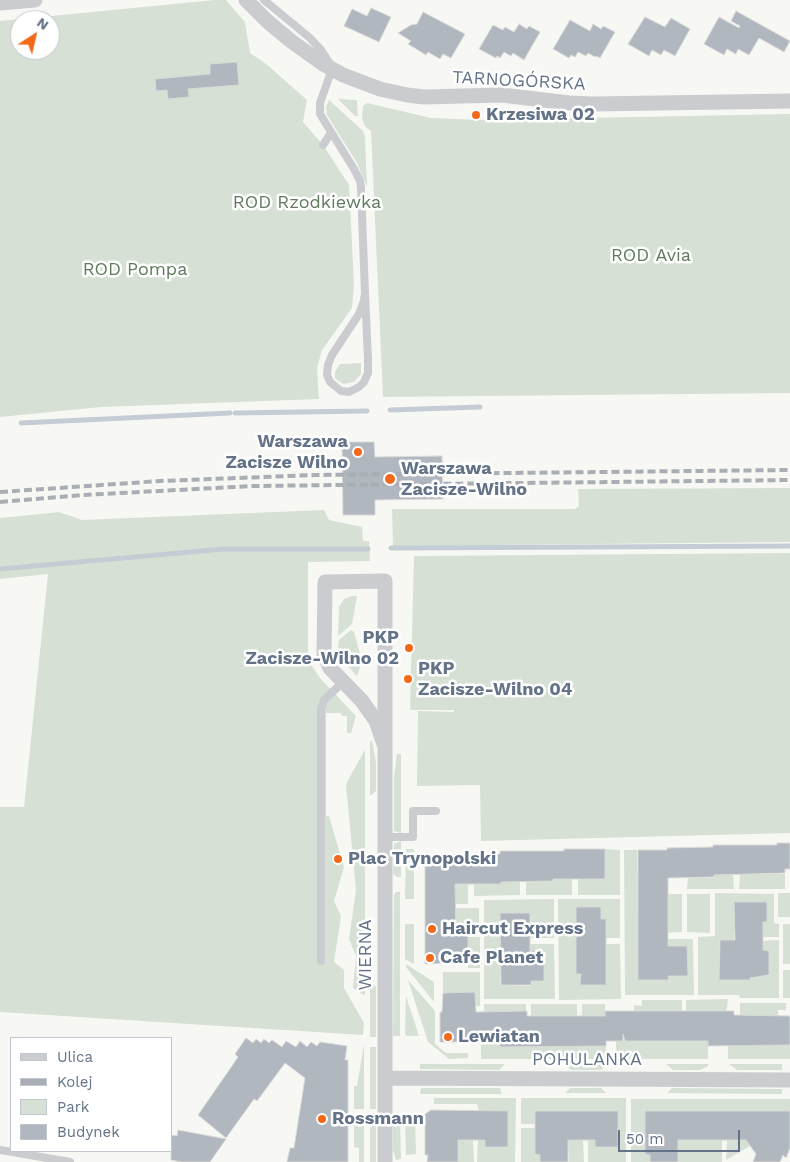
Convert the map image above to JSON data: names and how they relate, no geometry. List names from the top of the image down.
{
  "streets": {
    "street": ["TARNOGÓRSKA", "WIERNA", "POHULANKA"]
  },
  "crossings": [
    ["WIERNA", "POHULANKA"]
  ],
  "parks": ["ROD Rzodkiewka", "ROD Avia", "ROD Pompa"],
  "places": [
    "Krzesiwa 02",
    "Warszawa Zacisze Wilno",
    "Warszawa Zacisze-Wilno",
    "PKP Zacisze-Wilno 02",
    "PKP Zacisze-Wilno 04",
    "Plac Trynopolski",
    "Haircut Express",
    "Cafe Planet",
    "Lewiatan",
    "Rossmann"
  ],
  "legend": [
    "Ulica",
    "Kolej",
    "Park",
    "Budynek"
  ],
  "scale_bar": "50 m",
  "north": "top right"
}
